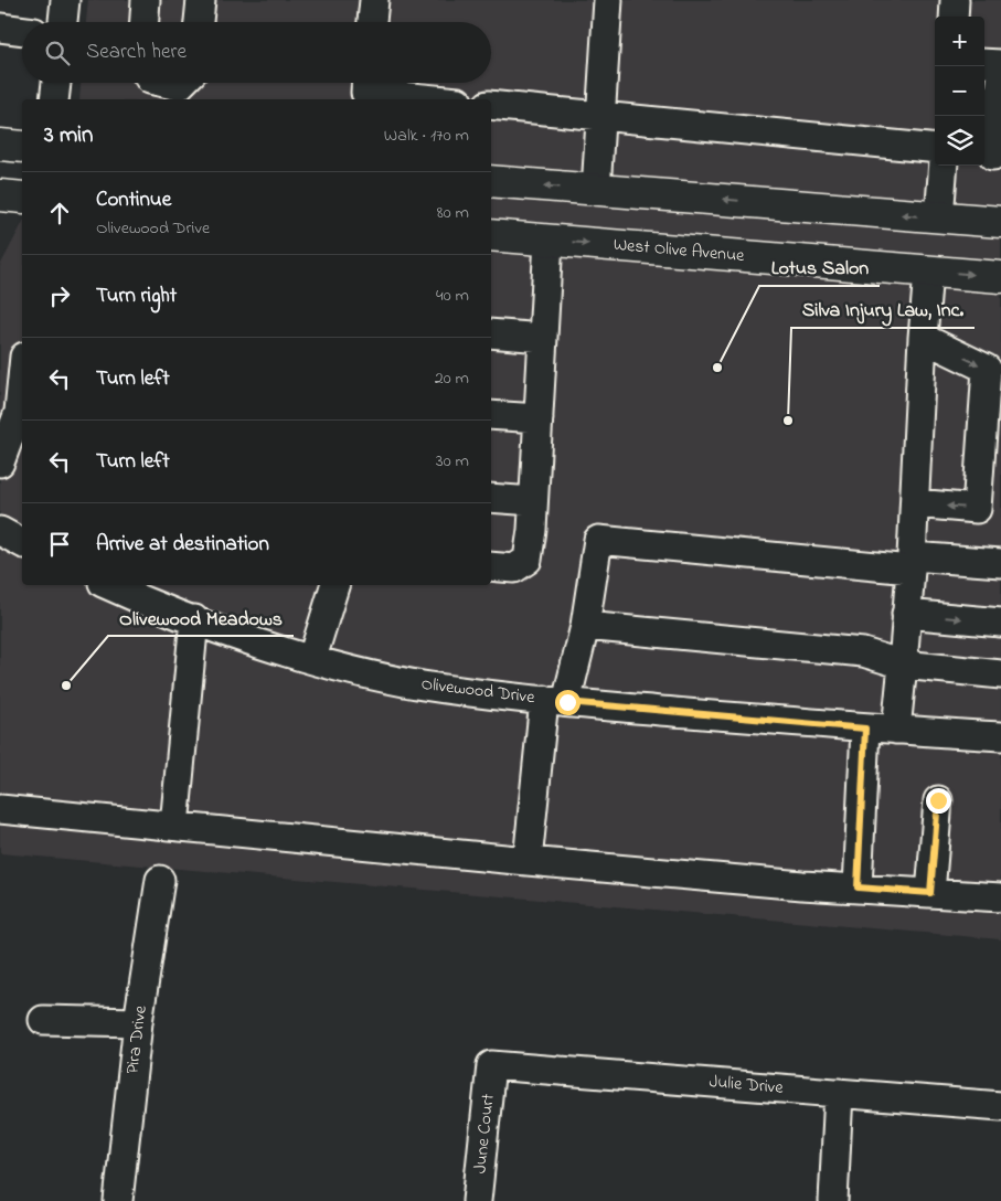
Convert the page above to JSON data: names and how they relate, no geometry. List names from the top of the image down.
{
  "streets": {
    "main road": ["West Olive Avenue"],
    "street": [
      "Olivewood Drive",
      "Pira Drive",
      "Julie Drive",
      "June Court"
    ]
  },
  "crossings": [
    ["Julie Drive", "June Court"]
  ],
  "places": ["Lotus Salon", "Silva Injury Law, Inc.", "Olivewood Meadows"],
  "page": {
    "map_buttons": ["+", "−"],
    "search": "Search here",
    "heading": ["3 min", "Walk · 170 m"],
    "list": [
      ["Continue", "Olivewood Drive", "80 m"],
      ["Turn right", "40 m"],
      ["Turn left", "20 m"],
      ["Turn left", "30 m"],
      "Arrive at destination"
    ]
  }
}
